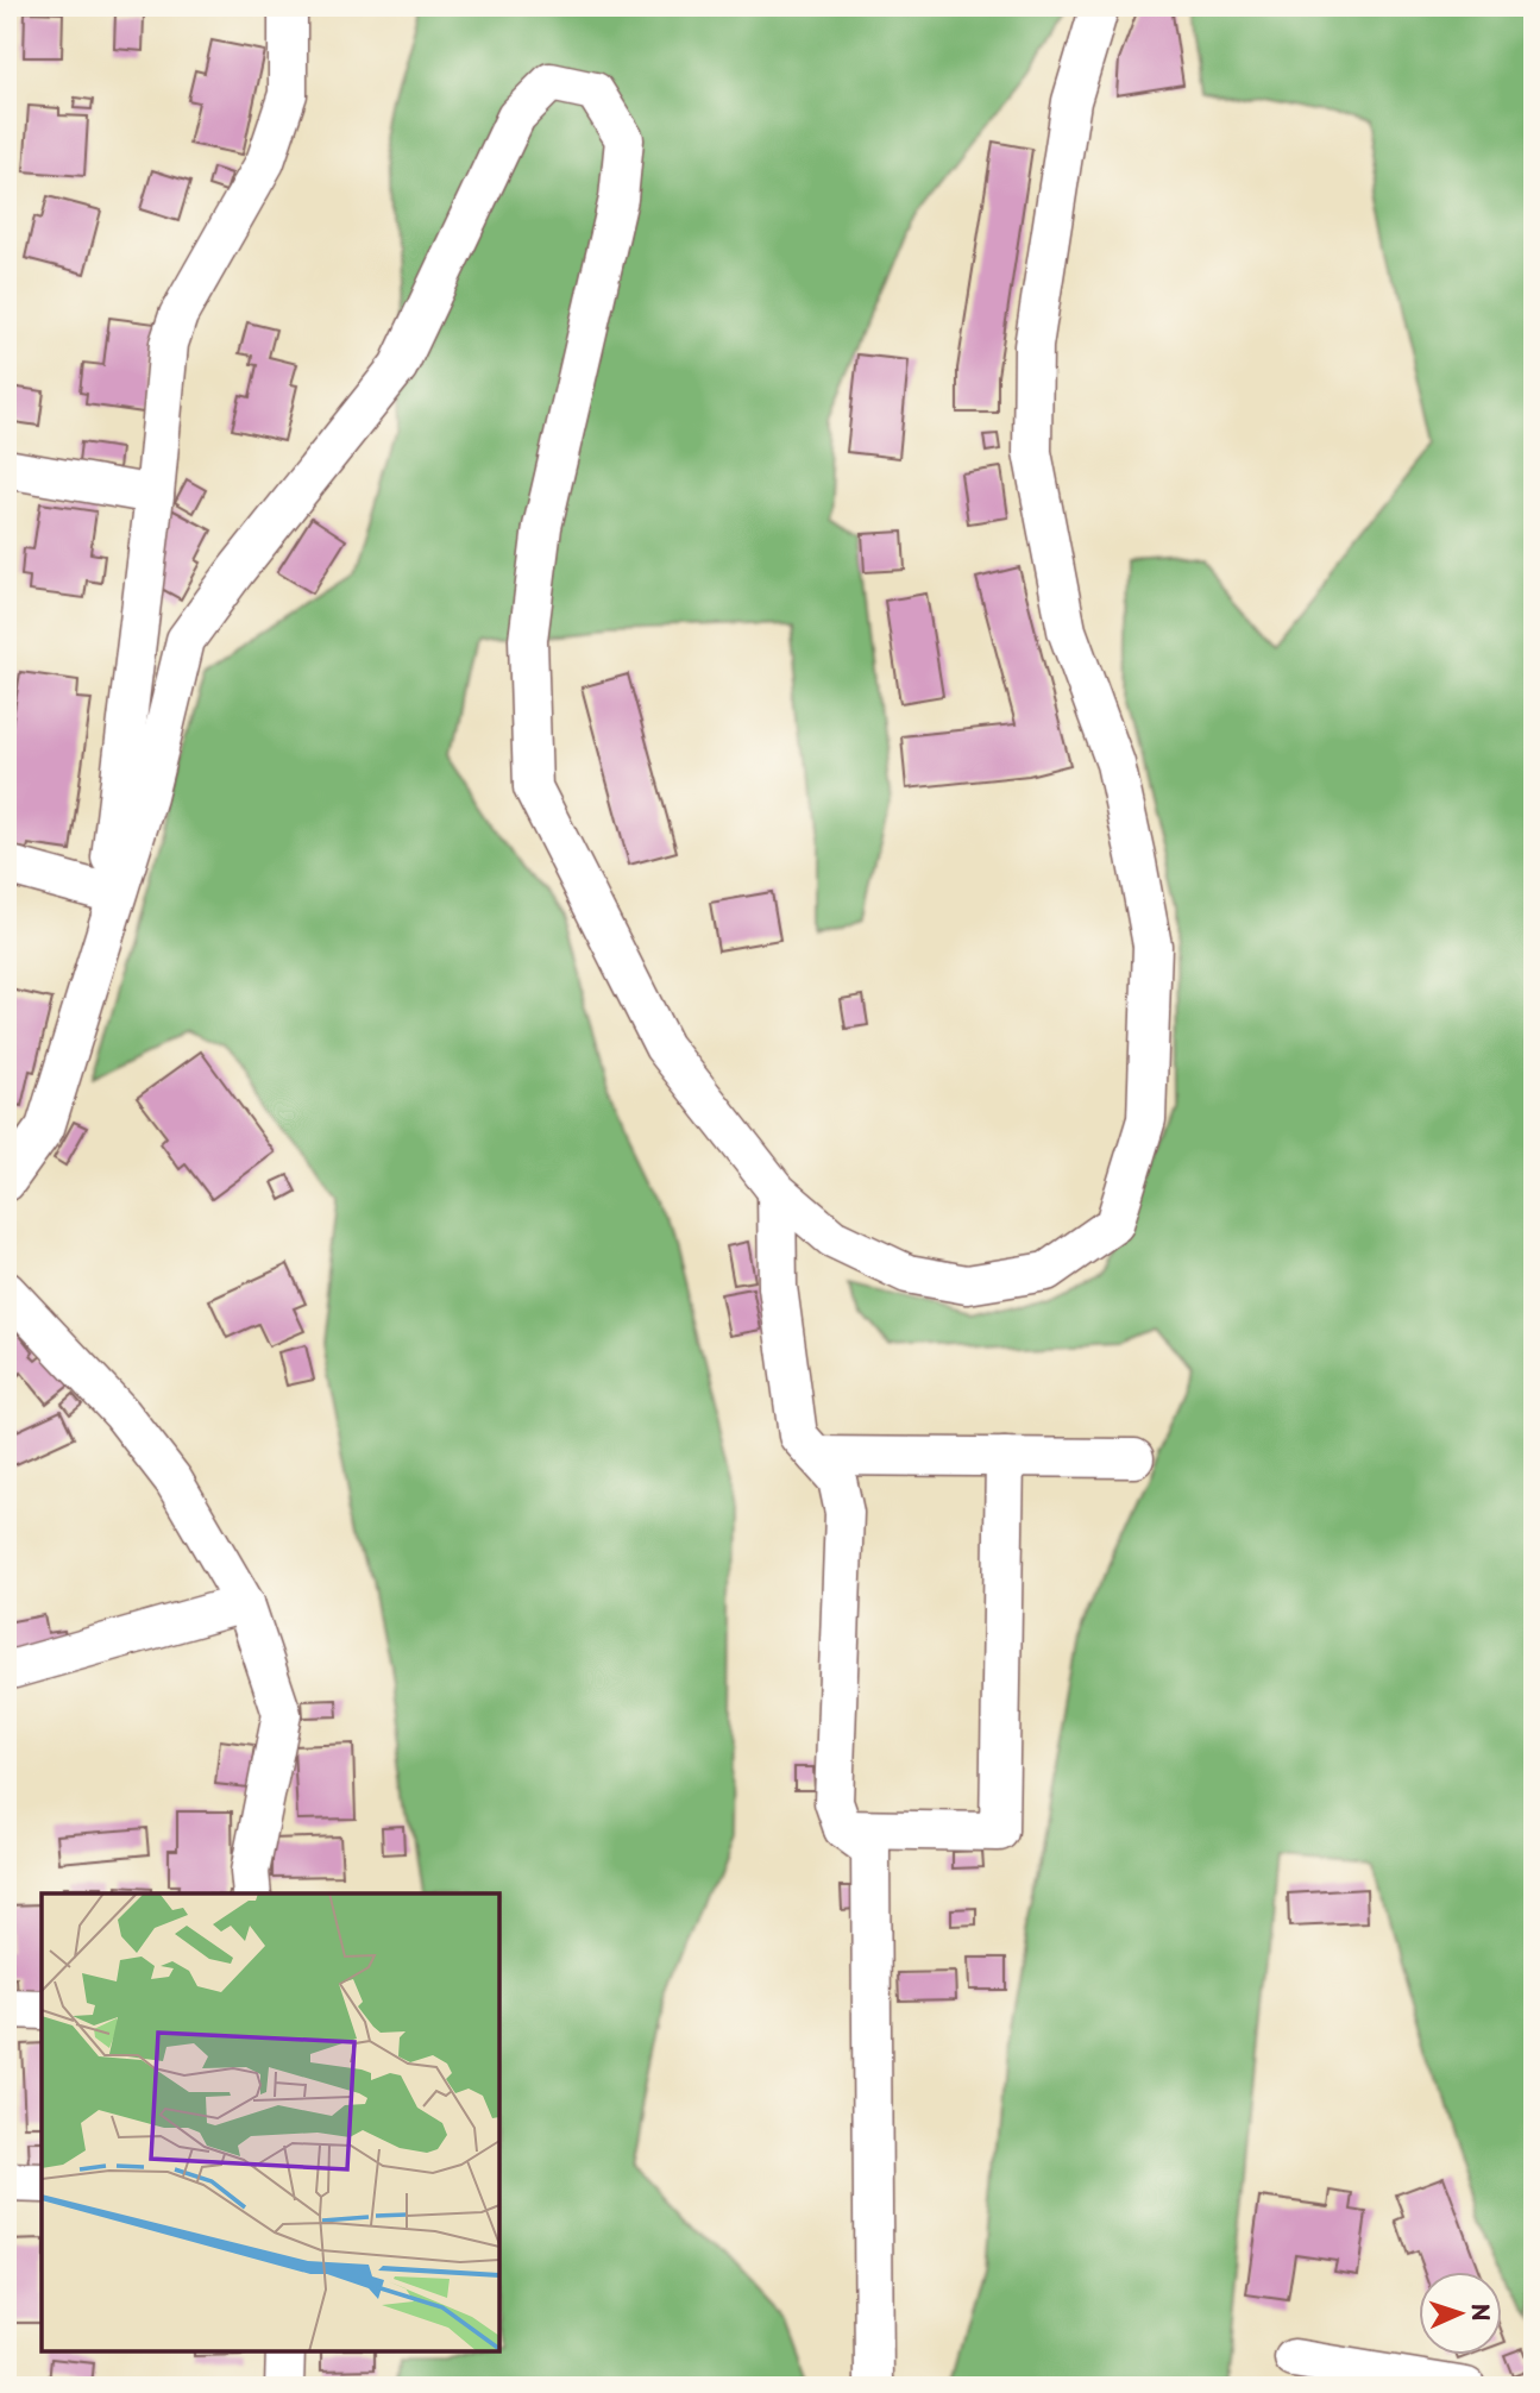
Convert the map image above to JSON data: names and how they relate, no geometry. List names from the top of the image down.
{
  "north": "right"
}
